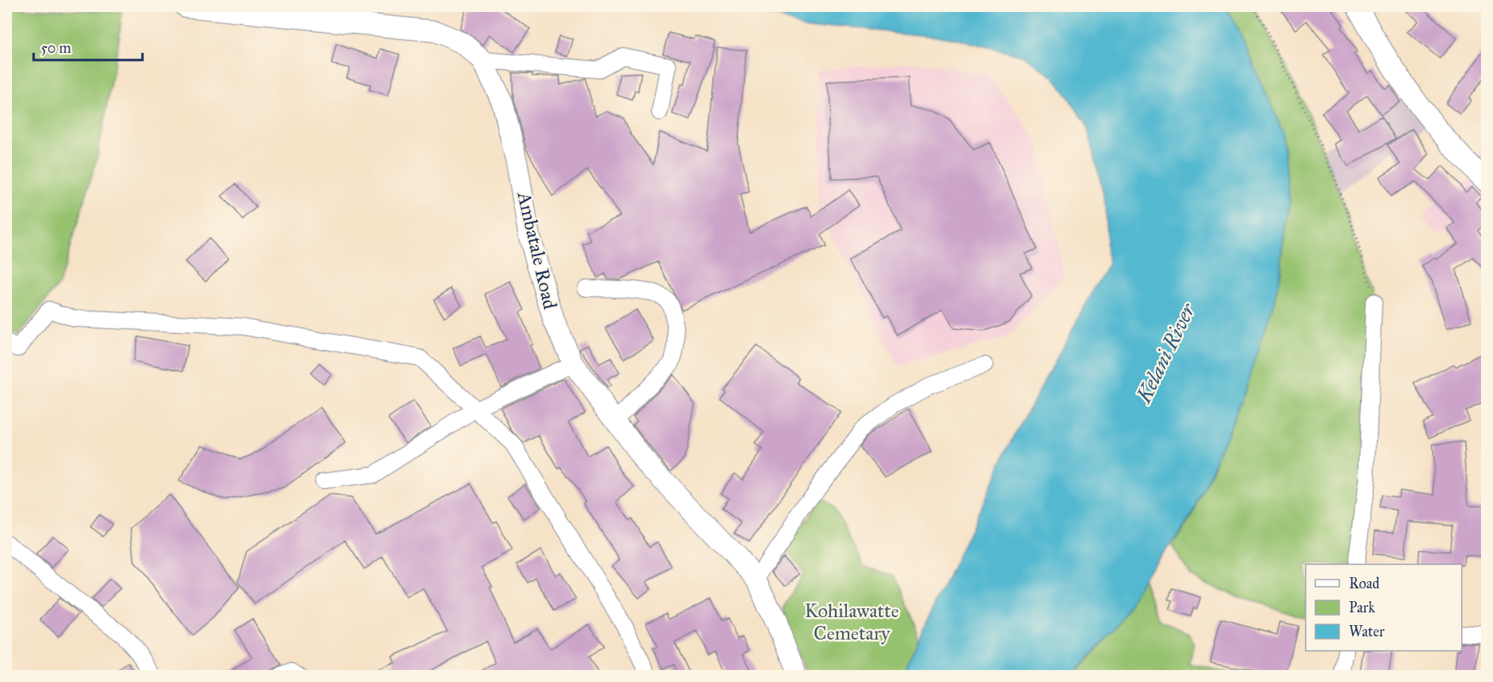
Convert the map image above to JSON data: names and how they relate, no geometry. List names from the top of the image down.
{
  "streets": {
    "main road": ["Ambatale Road"]
  },
  "water": ["Kelani River"],
  "parks": ["Kohilawatte Cemetary"],
  "legend": ["Road", "Park", "Water"],
  "scale_bar": "50 m"
}
